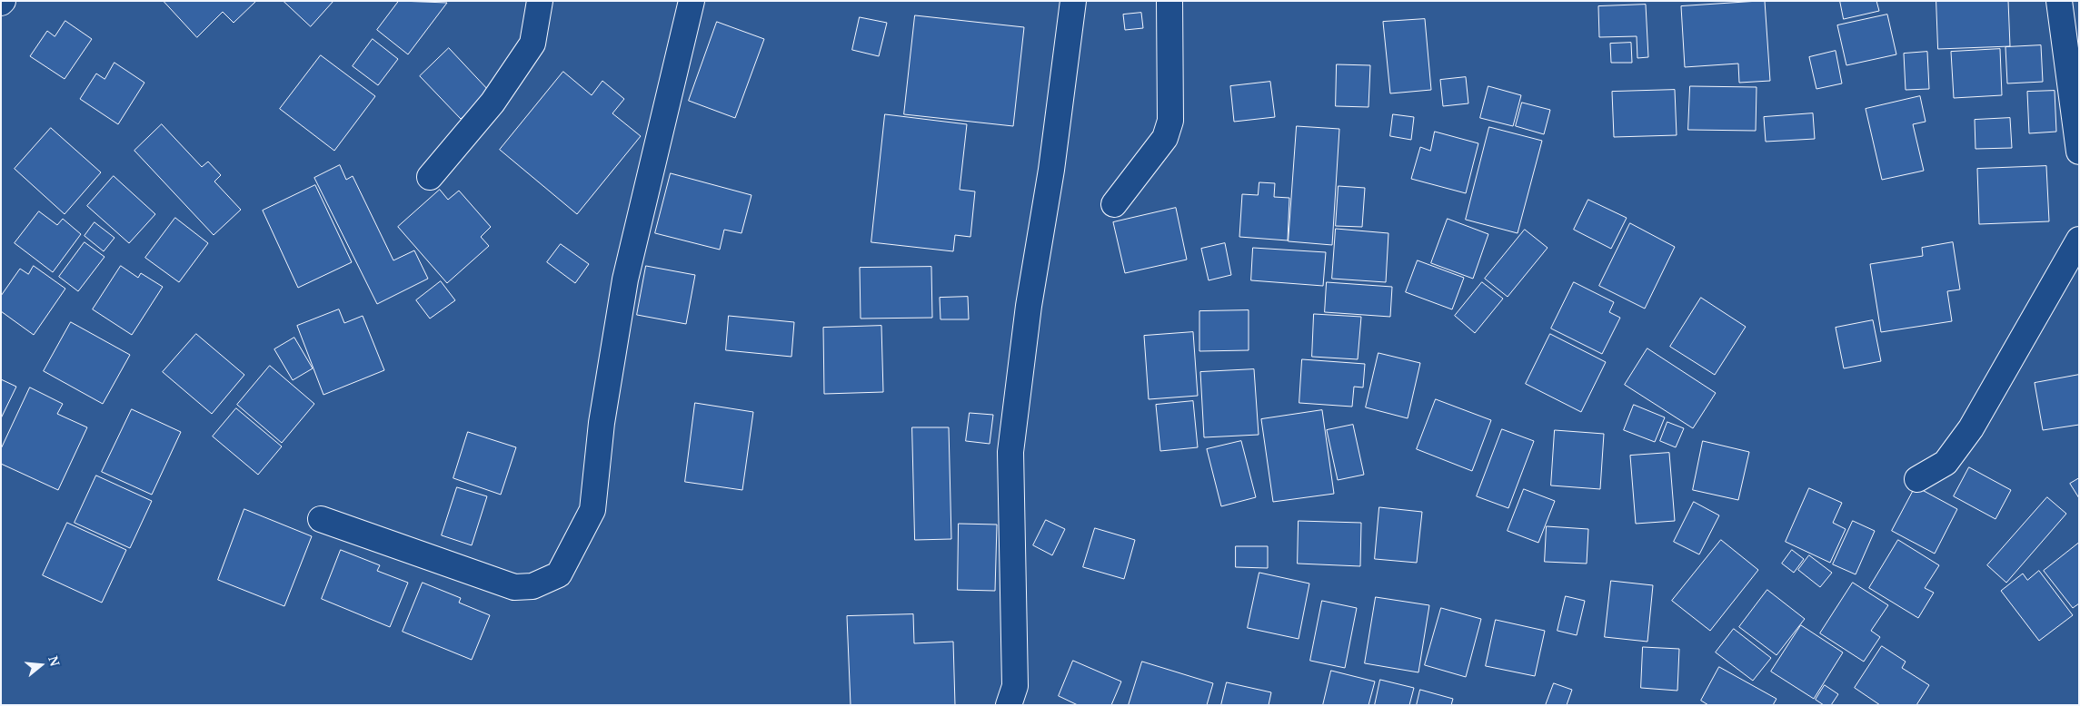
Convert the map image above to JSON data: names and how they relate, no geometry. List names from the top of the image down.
{
  "north": "right"
}
